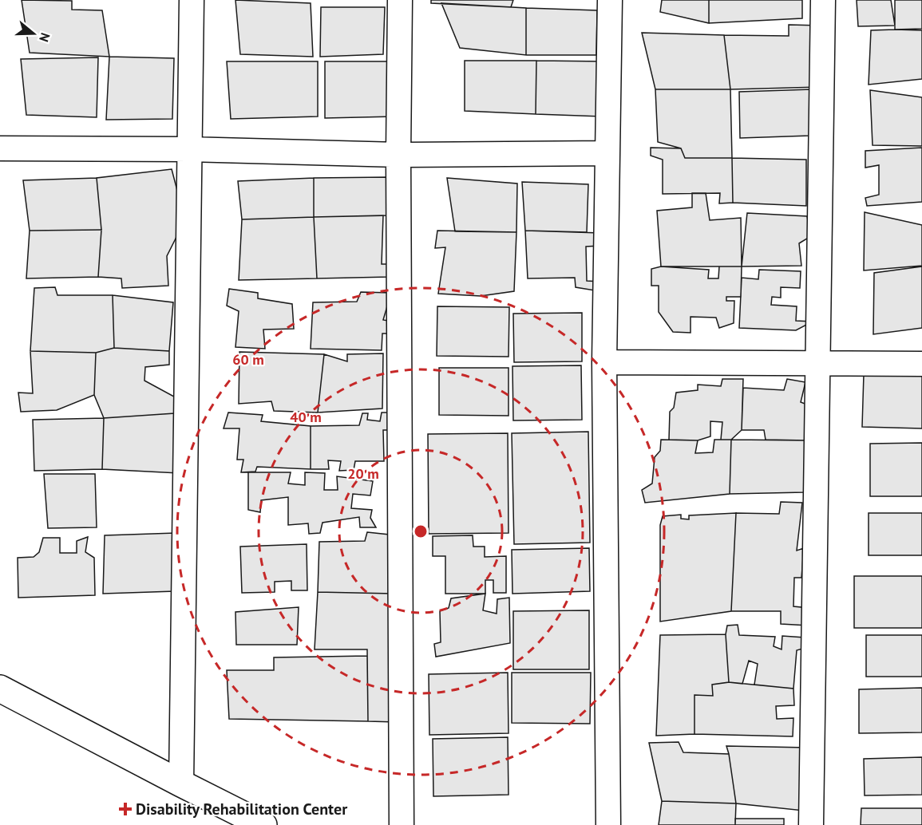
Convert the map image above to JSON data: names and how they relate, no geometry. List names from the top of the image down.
{
  "places": {
    "health": ["Disability Rehabilitation Center"]
  },
  "north": "right",
  "rings": ["60 m", "40 m", "20 m"]
}
